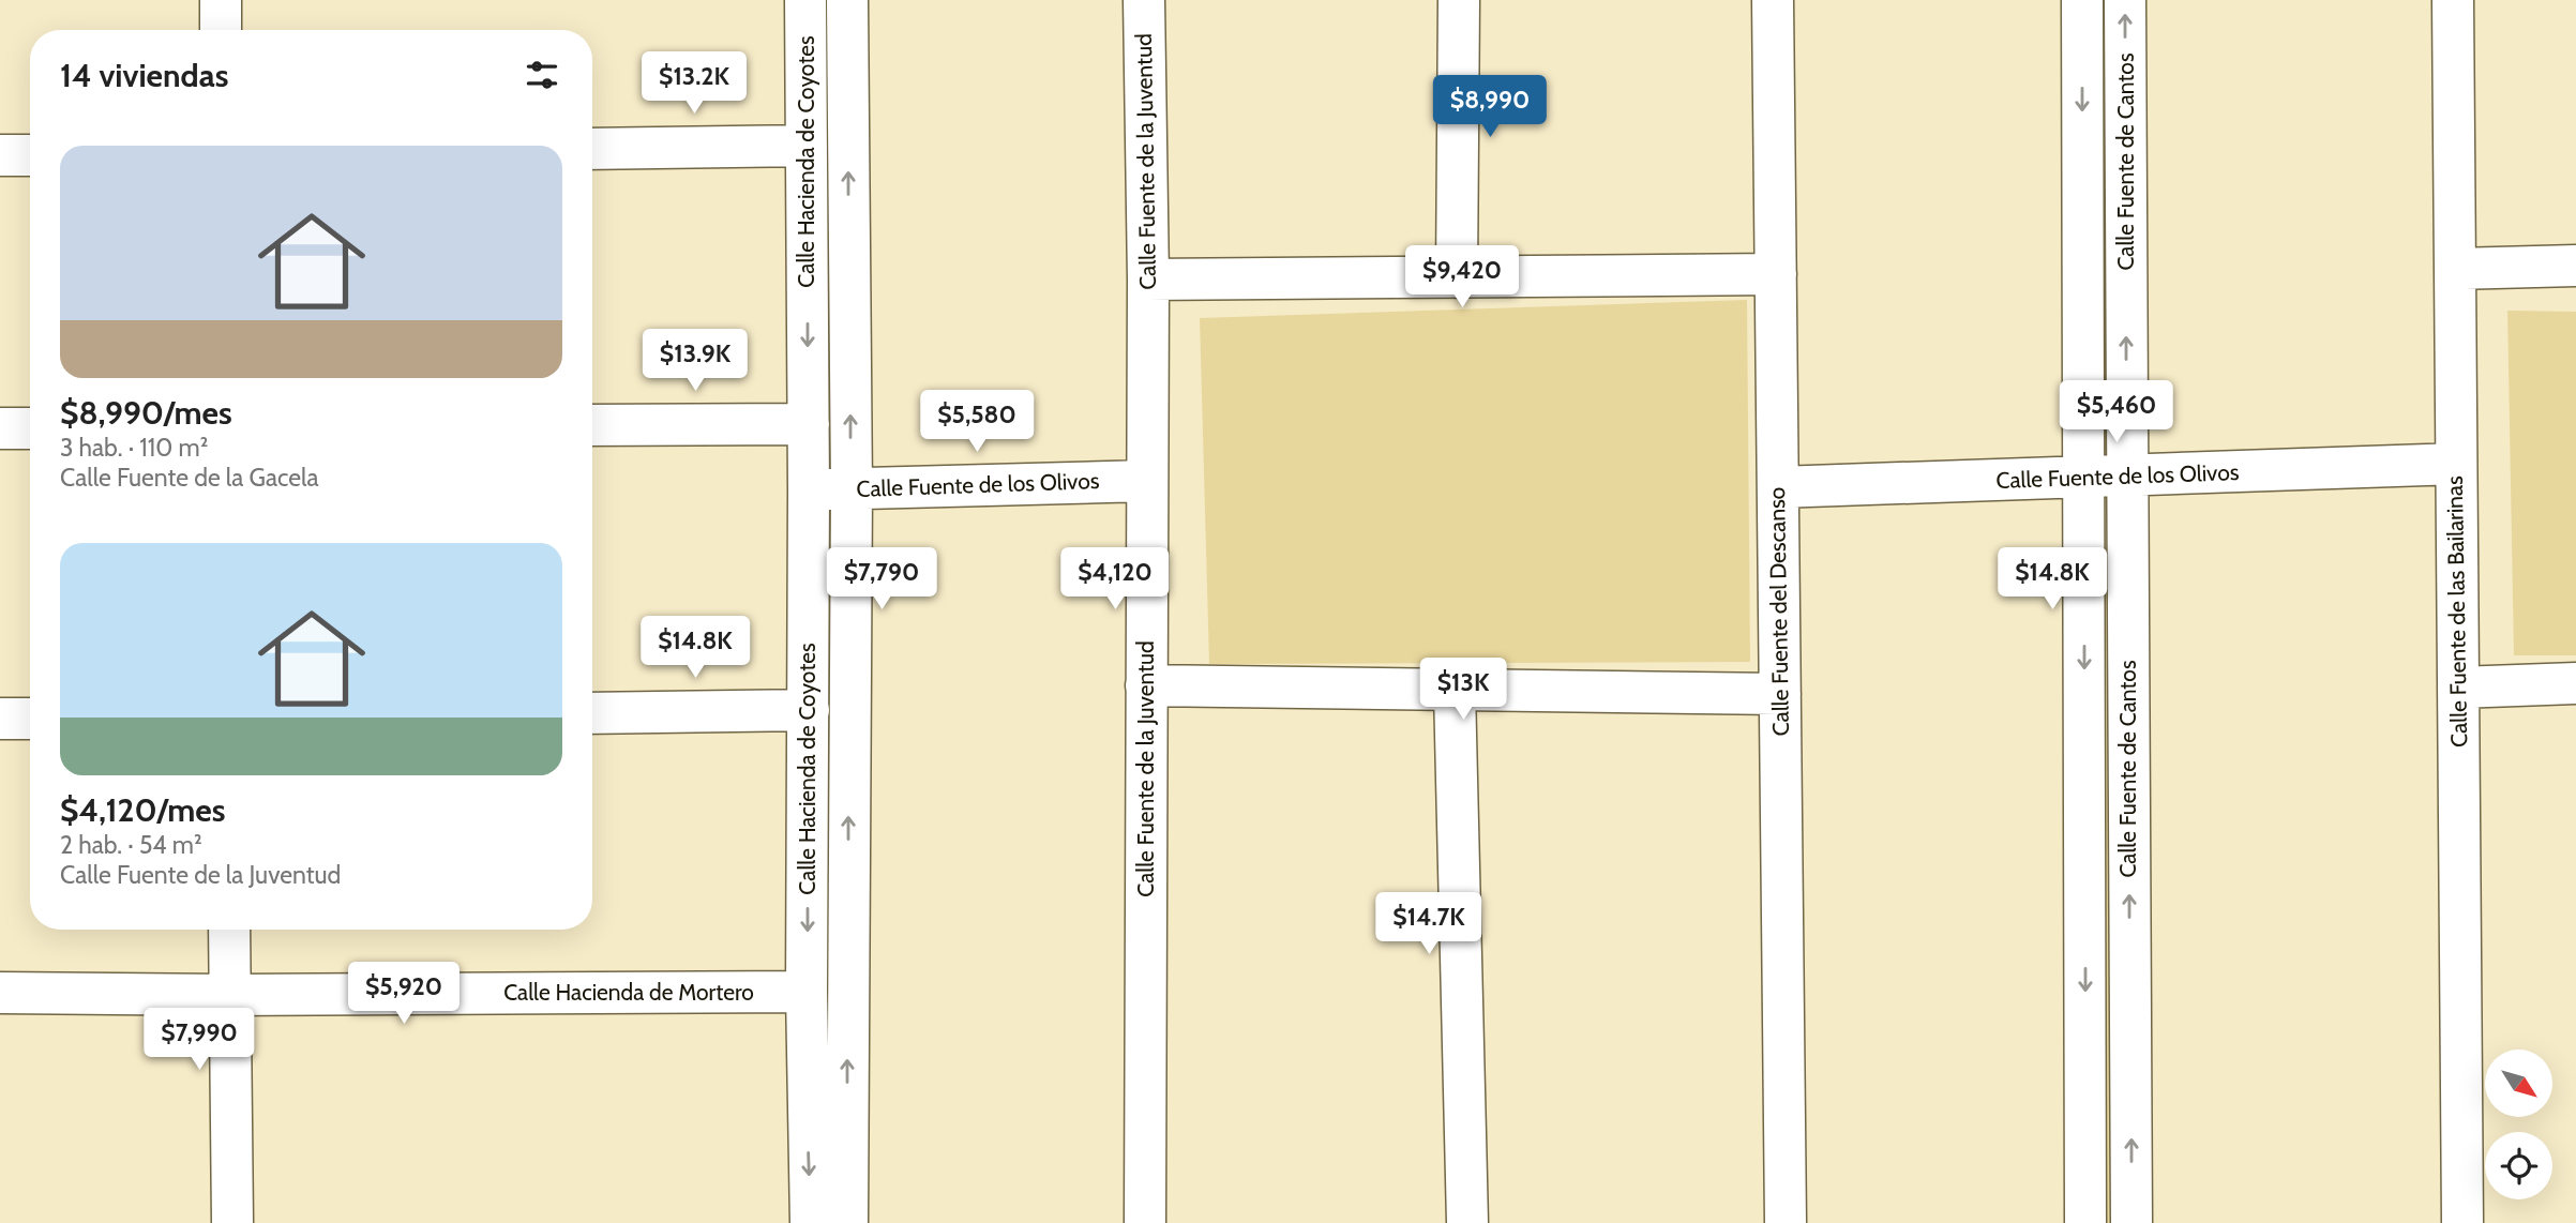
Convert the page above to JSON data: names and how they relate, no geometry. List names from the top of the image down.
{
  "streets": {
    "street": [
      "Calle Hacienda de Coyotes",
      "Calle Fuente de la Juventud",
      "Calle Fuente de Cantos",
      "Calle Fuente de los Olivos",
      "Calle Fuente del Descanso",
      "Calle Fuente de las Bailarinas",
      "Calle Hacienda de Mortero"
    ]
  },
  "crossings": [
    ["Calle Hacienda de Coyotes", "Calle Fuente de los Olivos"],
    ["Calle Hacienda de Coyotes", "Calle Hacienda de Mortero"],
    ["Calle Fuente de la Juventud", "Calle Fuente de los Olivos"],
    ["Calle Fuente de Cantos", "Calle Fuente de los Olivos"],
    ["Calle Fuente de los Olivos", "Calle Fuente del Descanso"],
    ["Calle Fuente de los Olivos", "Calle Fuente de las Bailarinas"]
  ],
  "north": "bottom right",
  "page": {
    "heading": "14 viviendas",
    "price": [
      "$13.2K",
      "$8,990",
      "$9,420",
      "$13.9K",
      "$5,460",
      "$5,580",
      "$7,790",
      "$4,120",
      "$14.8K",
      "$14.8K",
      "$13K",
      "$14.7K",
      "$5,920",
      "$7,990"
    ],
    "list": [
      {
        "name": "$8,990/mes",
        "note": "3 hab. · 110 m² · Calle Fuente de la Gacela"
      },
      {
        "name": "$4,120/mes",
        "note": "2 hab. · 54 m² · Calle Fuente de la Juventud"
      }
    ]
  }
}
